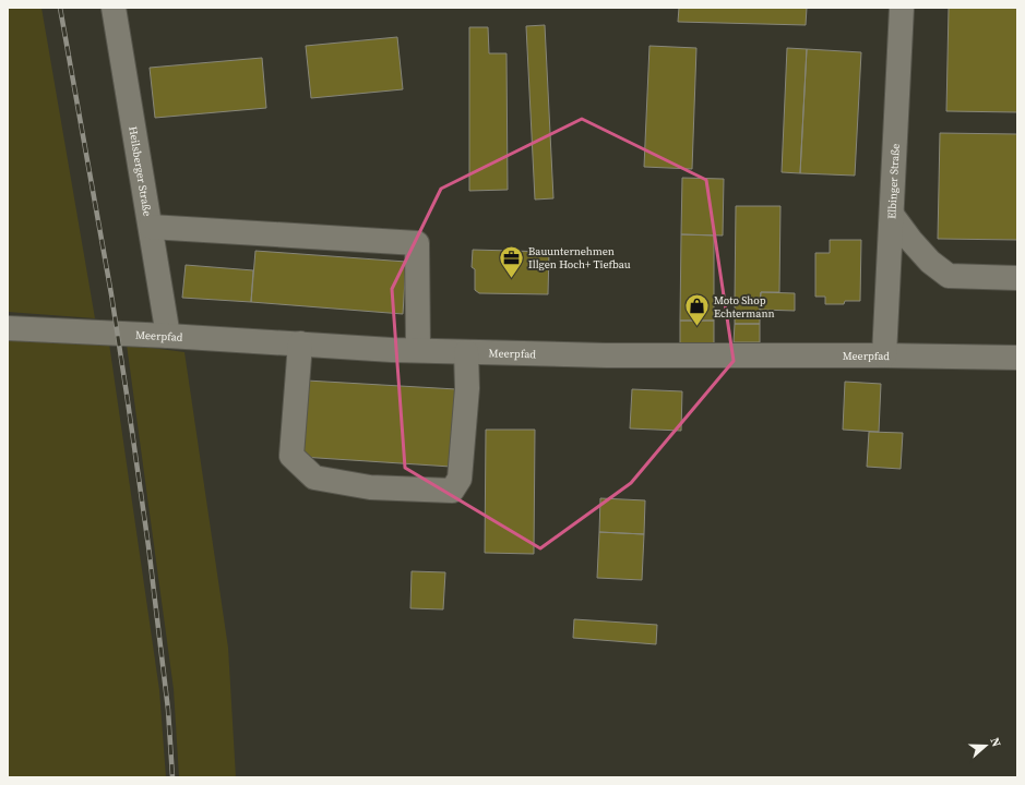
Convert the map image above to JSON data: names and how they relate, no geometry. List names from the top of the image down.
{
  "streets": {
    "street": ["Heilsberger Straße", "Elbinger Straße", "Meerpfad"]
  },
  "crossings": [
    ["Heilsberger Straße", "Meerpfad"],
    ["Elbinger Straße", "Meerpfad"]
  ],
  "places": {
    "office": ["Bauunternehmen Illgen Hoch+ Tiefbau"],
    "shop": ["Moto Shop Echtermann"]
  },
  "north": "right"
}
